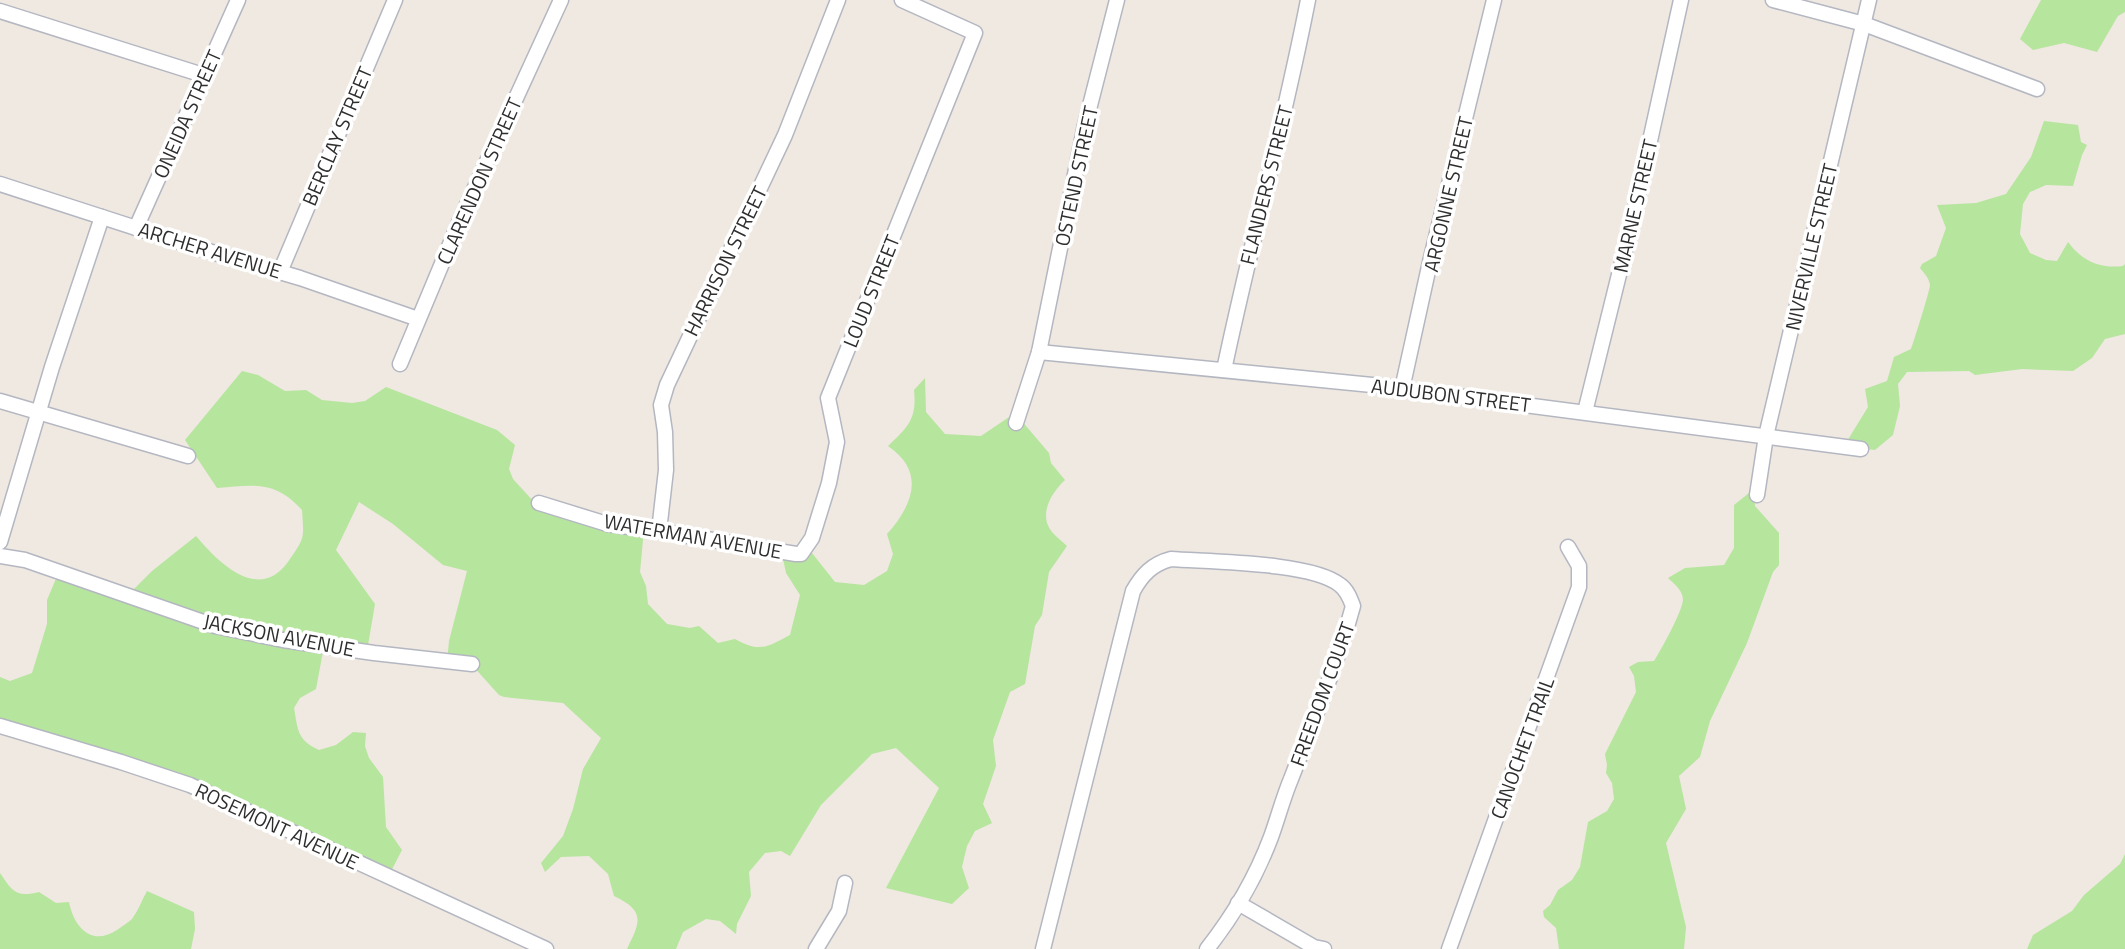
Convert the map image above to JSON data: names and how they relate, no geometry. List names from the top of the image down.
{
  "streets": {
    "street": [
      "ONEIDA STREET",
      "BERCLAY STREET",
      "OSTEND STREET",
      "CLARENDON STREET",
      "FLANDERS STREET",
      "ARGONNE STREET",
      "MARNE STREET",
      "NIVERVILLE STREET",
      "ARCHER AVENUE",
      "HARRISON STREET",
      "LOUD STREET",
      "AUDUBON STREET",
      "WATERMAN AVENUE",
      "JACKSON AVENUE",
      "FREEDOM COURT",
      "CANOCHET TRAIL",
      "ROSEMONT AVENUE"
    ]
  },
  "crossings": [
    ["ONEIDA STREET", "ARCHER AVENUE"],
    ["BERCLAY STREET", "ARCHER AVENUE"],
    ["OSTEND STREET", "AUDUBON STREET"],
    ["CLARENDON STREET", "ARCHER AVENUE"],
    ["FLANDERS STREET", "AUDUBON STREET"],
    ["ARGONNE STREET", "AUDUBON STREET"],
    ["MARNE STREET", "AUDUBON STREET"],
    ["NIVERVILLE STREET", "AUDUBON STREET"],
    ["HARRISON STREET", "WATERMAN AVENUE"],
    ["LOUD STREET", "WATERMAN AVENUE"]
  ]
}
